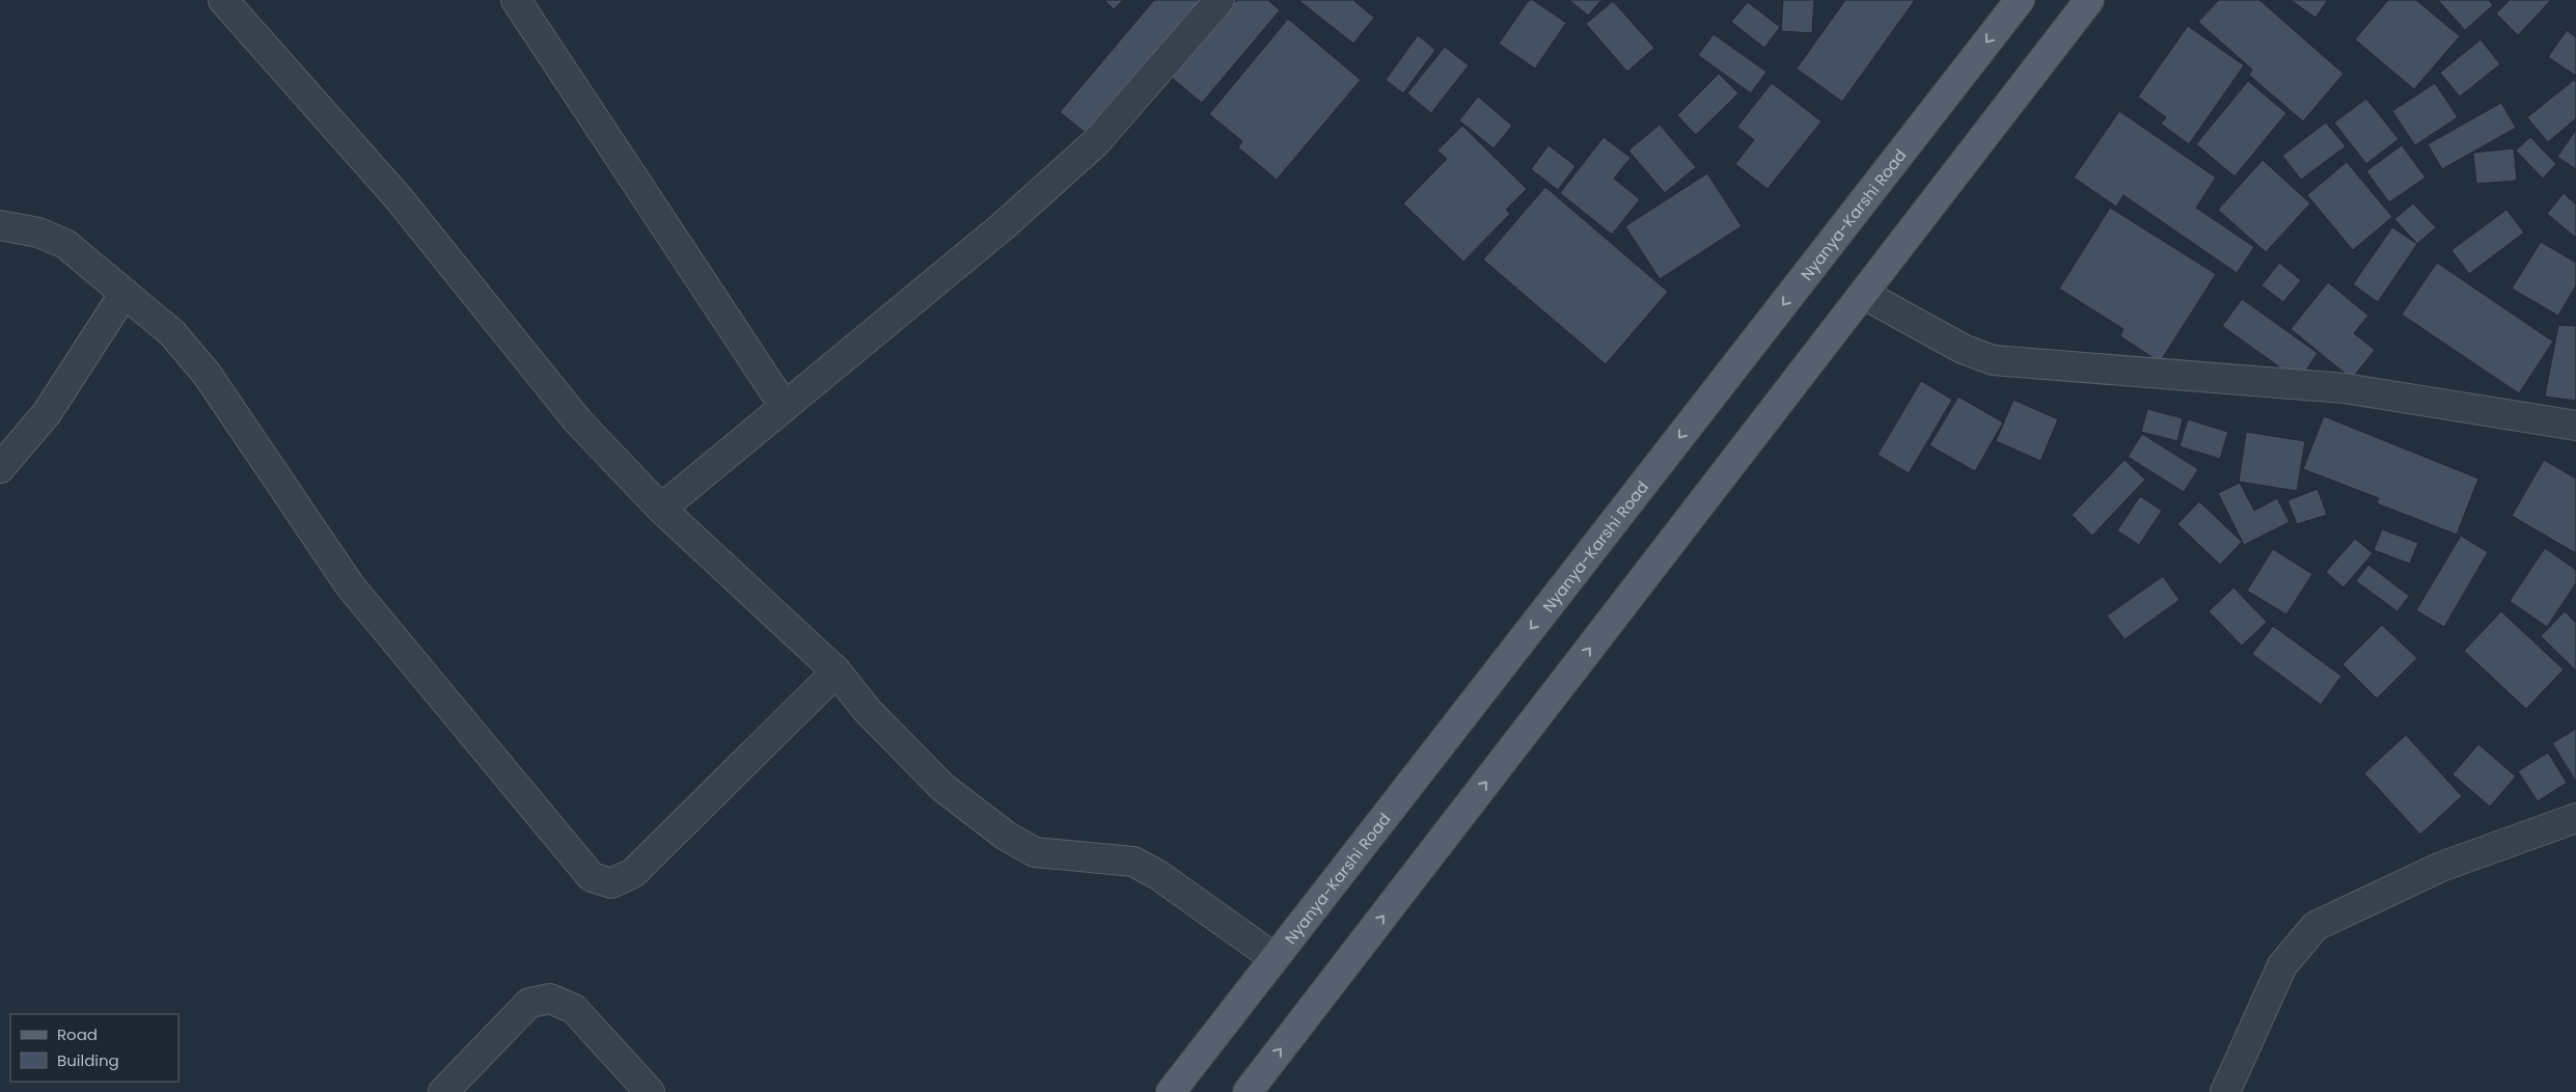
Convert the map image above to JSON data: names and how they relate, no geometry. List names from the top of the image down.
{
  "streets": {
    "main road": ["Nyanya-Karshi Road"]
  },
  "legend": ["Road", "Building"]
}
